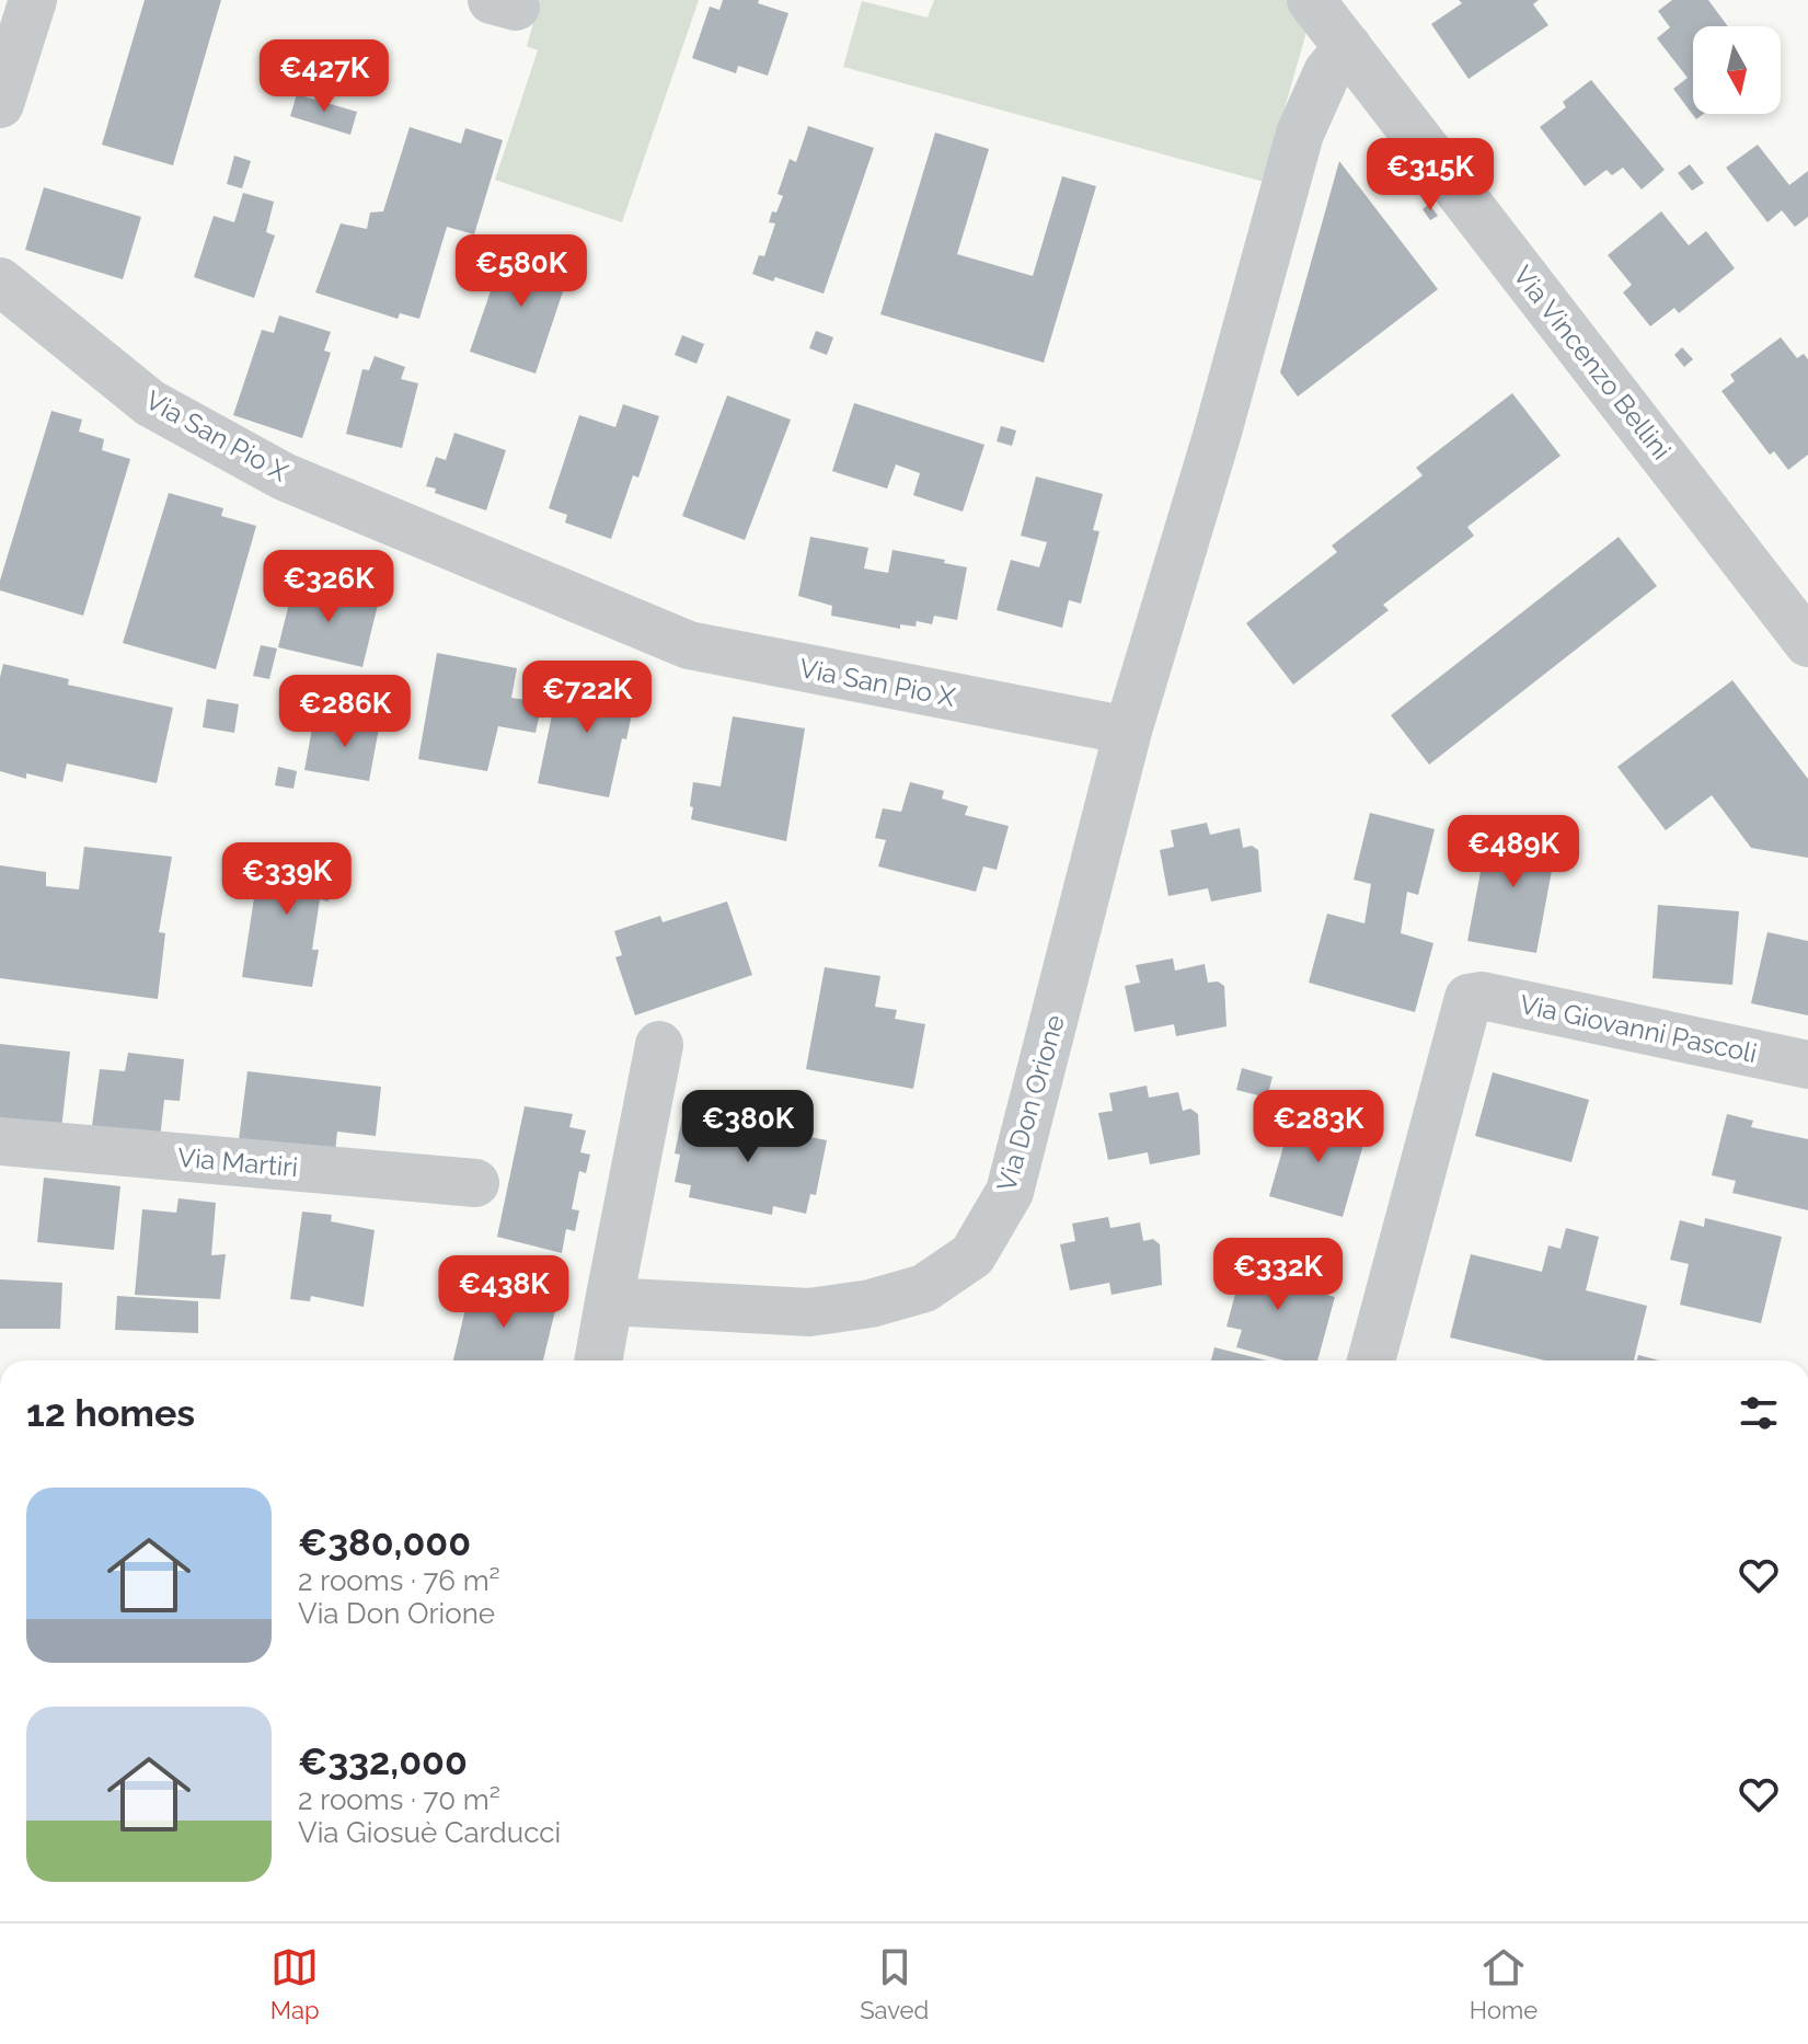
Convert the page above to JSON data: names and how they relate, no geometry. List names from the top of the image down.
{
  "streets": {
    "street": [
      "Via Vincenzo Bellini",
      "Via San Pio X",
      "Via Giovanni Pascoli",
      "Via Don Orione",
      "Via Martiri"
    ]
  },
  "crossings": [
    ["Via San Pio X", "Via Don Orione"]
  ],
  "north": "bottom",
  "page": {
    "price": [
      "€427K",
      "€315K",
      "€580K",
      "€326K",
      "€722K",
      "€286K",
      "€489K",
      "€339K",
      "€380K",
      "€283K",
      "€332K",
      "€438K"
    ],
    "heading": "12 homes",
    "list": [
      {
        "name": "€380,000",
        "note": "2 rooms · 76 m² · Via Don Orione"
      },
      {
        "name": "€332,000",
        "note": "2 rooms · 70 m² · Via Giosuè Carducci"
      }
    ],
    "tabs": ["Map", "Saved", "Home"]
  }
}
